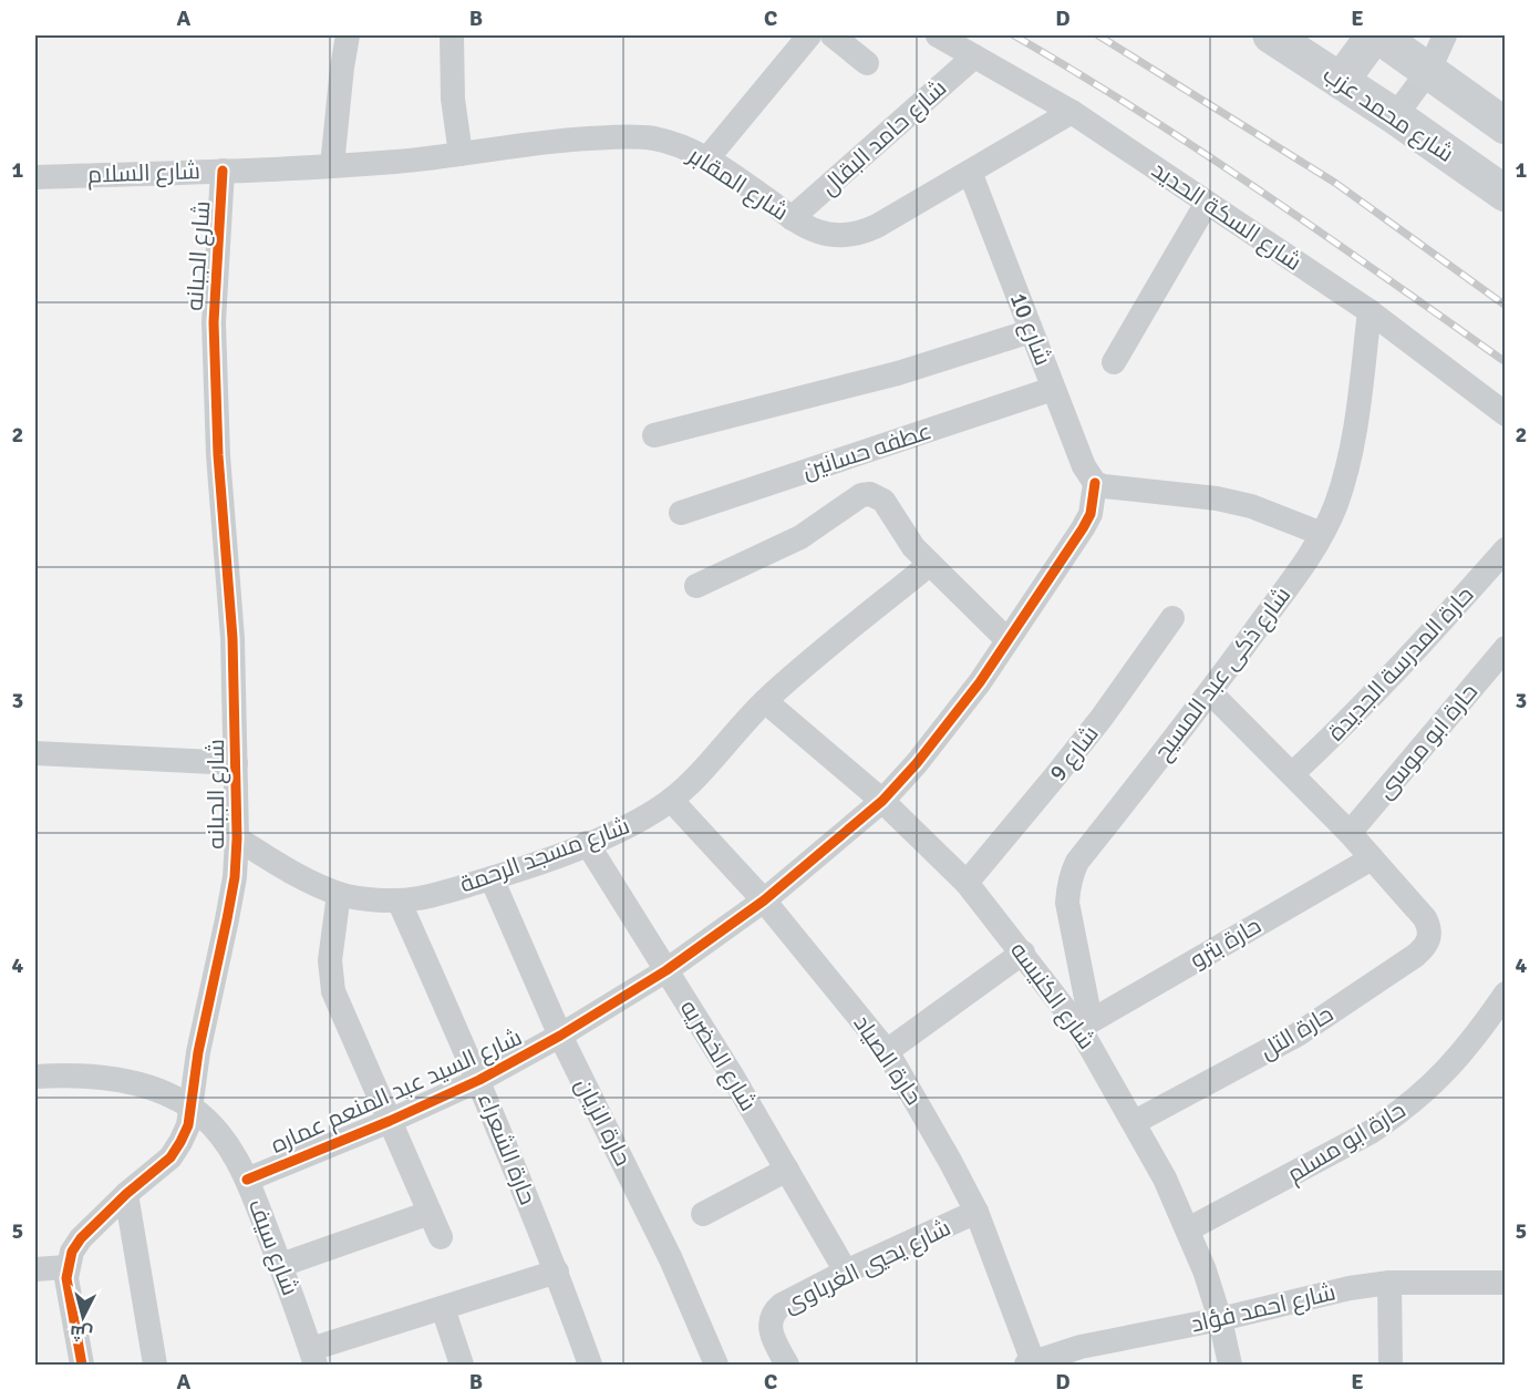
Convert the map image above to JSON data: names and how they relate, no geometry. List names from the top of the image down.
{
  "streets": {
    "street": [
      "شارع محمد عزب",
      "شارع حامد البقال",
      "شارع السلام",
      "شارع المقابر",
      "شارع السكة الحديد",
      "شارع الجبانه",
      "شارع 10",
      "عطفه حسانين",
      "حارة المدرسة الجديدة",
      "شارع ذكى عبد المسيح",
      "حارة ابو موسى",
      "شارع 9",
      "شارع مسجد الرحمة",
      "حارة بترو",
      "شارع الكنيسه",
      "حارة التل",
      "شارع الخضريه",
      "حارة الصياد",
      "شارع السيد عبد المنعم عماره",
      "حارة الزيان",
      "حارة ابو مسلم",
      "حارة الشعراء",
      "شارع سيف",
      "شارع يحيي الغرباوى",
      "شارع احمد فؤاد"
    ]
  },
  "crossings": [
    ["شارع حامد البقال", "شارع المقابر"],
    ["شارع حامد البقال", "شارع السكة الحديد"],
    ["شارع السلام", "شارع المقابر"],
    ["شارع السلام", "شارع الجبانه"],
    ["شارع المقابر", "شارع السكة الحديد"],
    ["شارع المقابر", "شارع 10"],
    ["شارع السكة الحديد", "شارع ذكى عبد المسيح"],
    ["شارع الجبانه", "شارع مسجد الرحمة"],
    ["شارع الجبانه", "شارع سيف"],
    ["شارع 10", "عطفه حسانين"],
    ["شارع 10", "شارع السيد عبد المنعم عماره"],
    ["شارع ذكى عبد المسيح", "حارة بترو"],
    ["شارع ذكى عبد المسيح", "شارع الكنيسه"],
    ["شارع 9", "شارع الكنيسه"],
    ["شارع مسجد الرحمة", "شارع الكنيسه"],
    ["شارع مسجد الرحمة", "شارع الخضريه"],
    ["شارع مسجد الرحمة", "حارة الصياد"],
    ["شارع مسجد الرحمة", "حارة الزيان"],
    ["شارع مسجد الرحمة", "حارة الشعراء"],
    ["حارة بترو", "شارع الكنيسه"],
    ["حارة بترو", "حارة التل"],
    ["شارع الكنيسه", "حارة التل"],
    ["شارع الكنيسه", "شارع السيد عبد المنعم عماره"],
    ["شارع الكنيسه", "حارة ابو مسلم"],
    ["شارع الكنيسه", "شارع احمد فؤاد"],
    ["شارع الخضريه", "شارع السيد عبد المنعم عماره"],
    ["شارع الخضريه", "شارع يحيي الغرباوى"],
    ["حارة الصياد", "شارع السيد عبد المنعم عماره"],
    ["حارة الصياد", "شارع يحيي الغرباوى"],
    ["حارة الصياد", "شارع احمد فؤاد"],
    ["شارع السيد عبد المنعم عماره", "حارة الزيان"],
    ["شارع السيد عبد المنعم عماره", "حارة الشعراء"],
    ["شارع السيد عبد المنعم عماره", "شارع سيف"]
  ],
  "north": "bottom",
  "grid": {
    "columns": [
      "A",
      "B",
      "C",
      "D",
      "E"
    ],
    "rows": [
      "1",
      "2",
      "3",
      "4",
      "5"
    ]
  }
}
